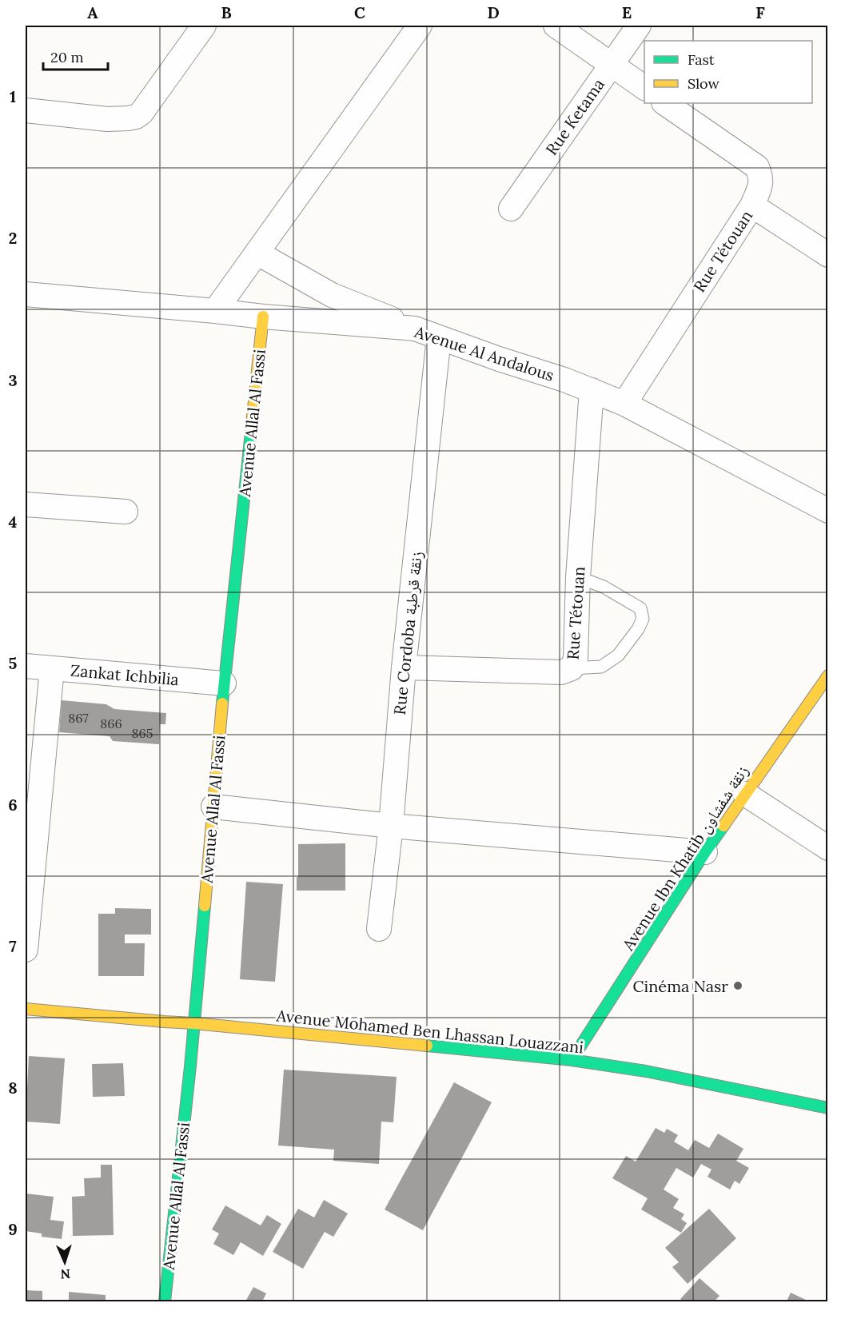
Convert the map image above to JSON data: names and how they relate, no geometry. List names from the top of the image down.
{
  "streets": {
    "street": [
      "Rue Ketama",
      "Rue Tétouan",
      "Avenue Al Andalous",
      "Avenue Allal Al Fassi",
      "Rue Cordoba زنقة قرطبة",
      "Zankat Ichbilia",
      "Avenue Ibn Khatib زنقة شفشاون",
      "Avenue Mohamed Ben Lhassan Louazzani"
    ]
  },
  "crossings": [
    ["Rue Tétouan", "Avenue Al Andalous"],
    ["Rue Tétouan", "Rue Cordoba زنقة قرطبة"],
    ["Avenue Al Andalous", "Avenue Allal Al Fassi"],
    ["Avenue Al Andalous", "Rue Cordoba زنقة قرطبة"],
    ["Avenue Allal Al Fassi", "Zankat Ichbilia"],
    ["Avenue Allal Al Fassi", "Avenue Mohamed Ben Lhassan Louazzani"],
    ["Avenue Ibn Khatib زنقة شفشاون", "Avenue Mohamed Ben Lhassan Louazzani"]
  ],
  "places": ["Cinéma Nasr"],
  "house_numbers": ["867", "866", "865"],
  "legend": ["Fast", "Slow"],
  "scale_bar": "20 m",
  "north": "bottom",
  "grid": {
    "columns": [
      "A",
      "B",
      "C",
      "D",
      "E",
      "F"
    ],
    "rows": [
      "1",
      "2",
      "3",
      "4",
      "5",
      "6",
      "7",
      "8",
      "9"
    ]
  }
}
